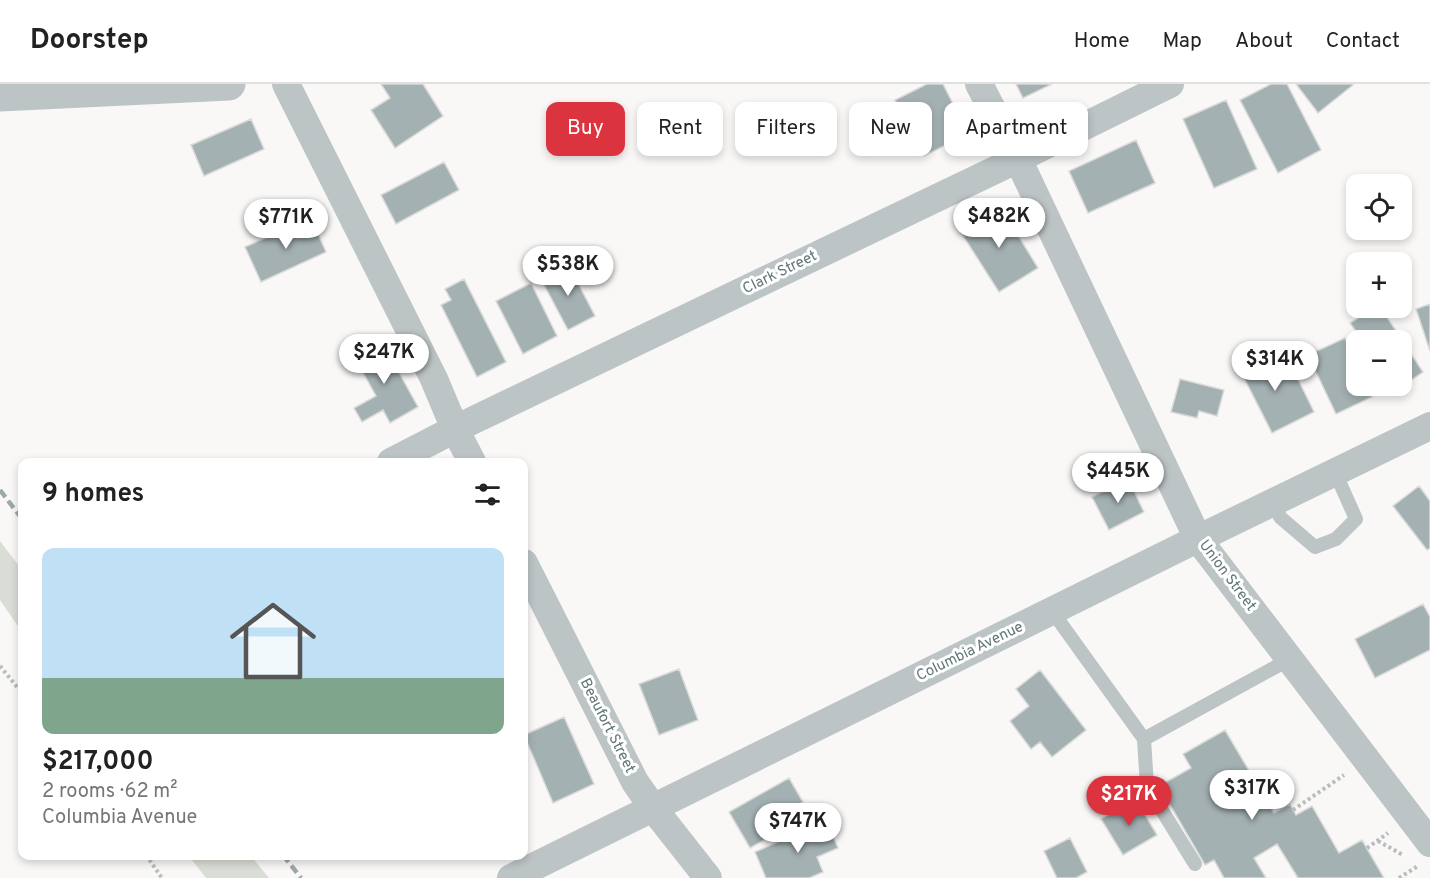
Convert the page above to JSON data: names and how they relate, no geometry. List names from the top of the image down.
{
  "streets": {
    "street": [
      "Clark Street",
      "Union Street",
      "Columbia Avenue",
      "Beaufort Street"
    ]
  },
  "crossings": [
    ["Clark Street", "Union Street"],
    ["Union Street", "Columbia Avenue"],
    ["Columbia Avenue", "Beaufort Street"]
  ],
  "page": {
    "header": "Doorstep",
    "nav": [
      "Home",
      "Map",
      "About",
      "Contact"
    ],
    "chip": [
      "Buy",
      "Rent",
      "Filters",
      "New",
      "Apartment"
    ],
    "map_buttons": ["+", "−"],
    "price": [
      "$482K",
      "$771K",
      "$538K",
      "$247K",
      "$314K",
      "$445K",
      "$317K",
      "$217K",
      "$747K"
    ],
    "heading": "9 homes",
    "list": [
      {
        "name": "$217,000",
        "note": "2 rooms · 62 m² · Columbia Avenue"
      }
    ]
  }
}
